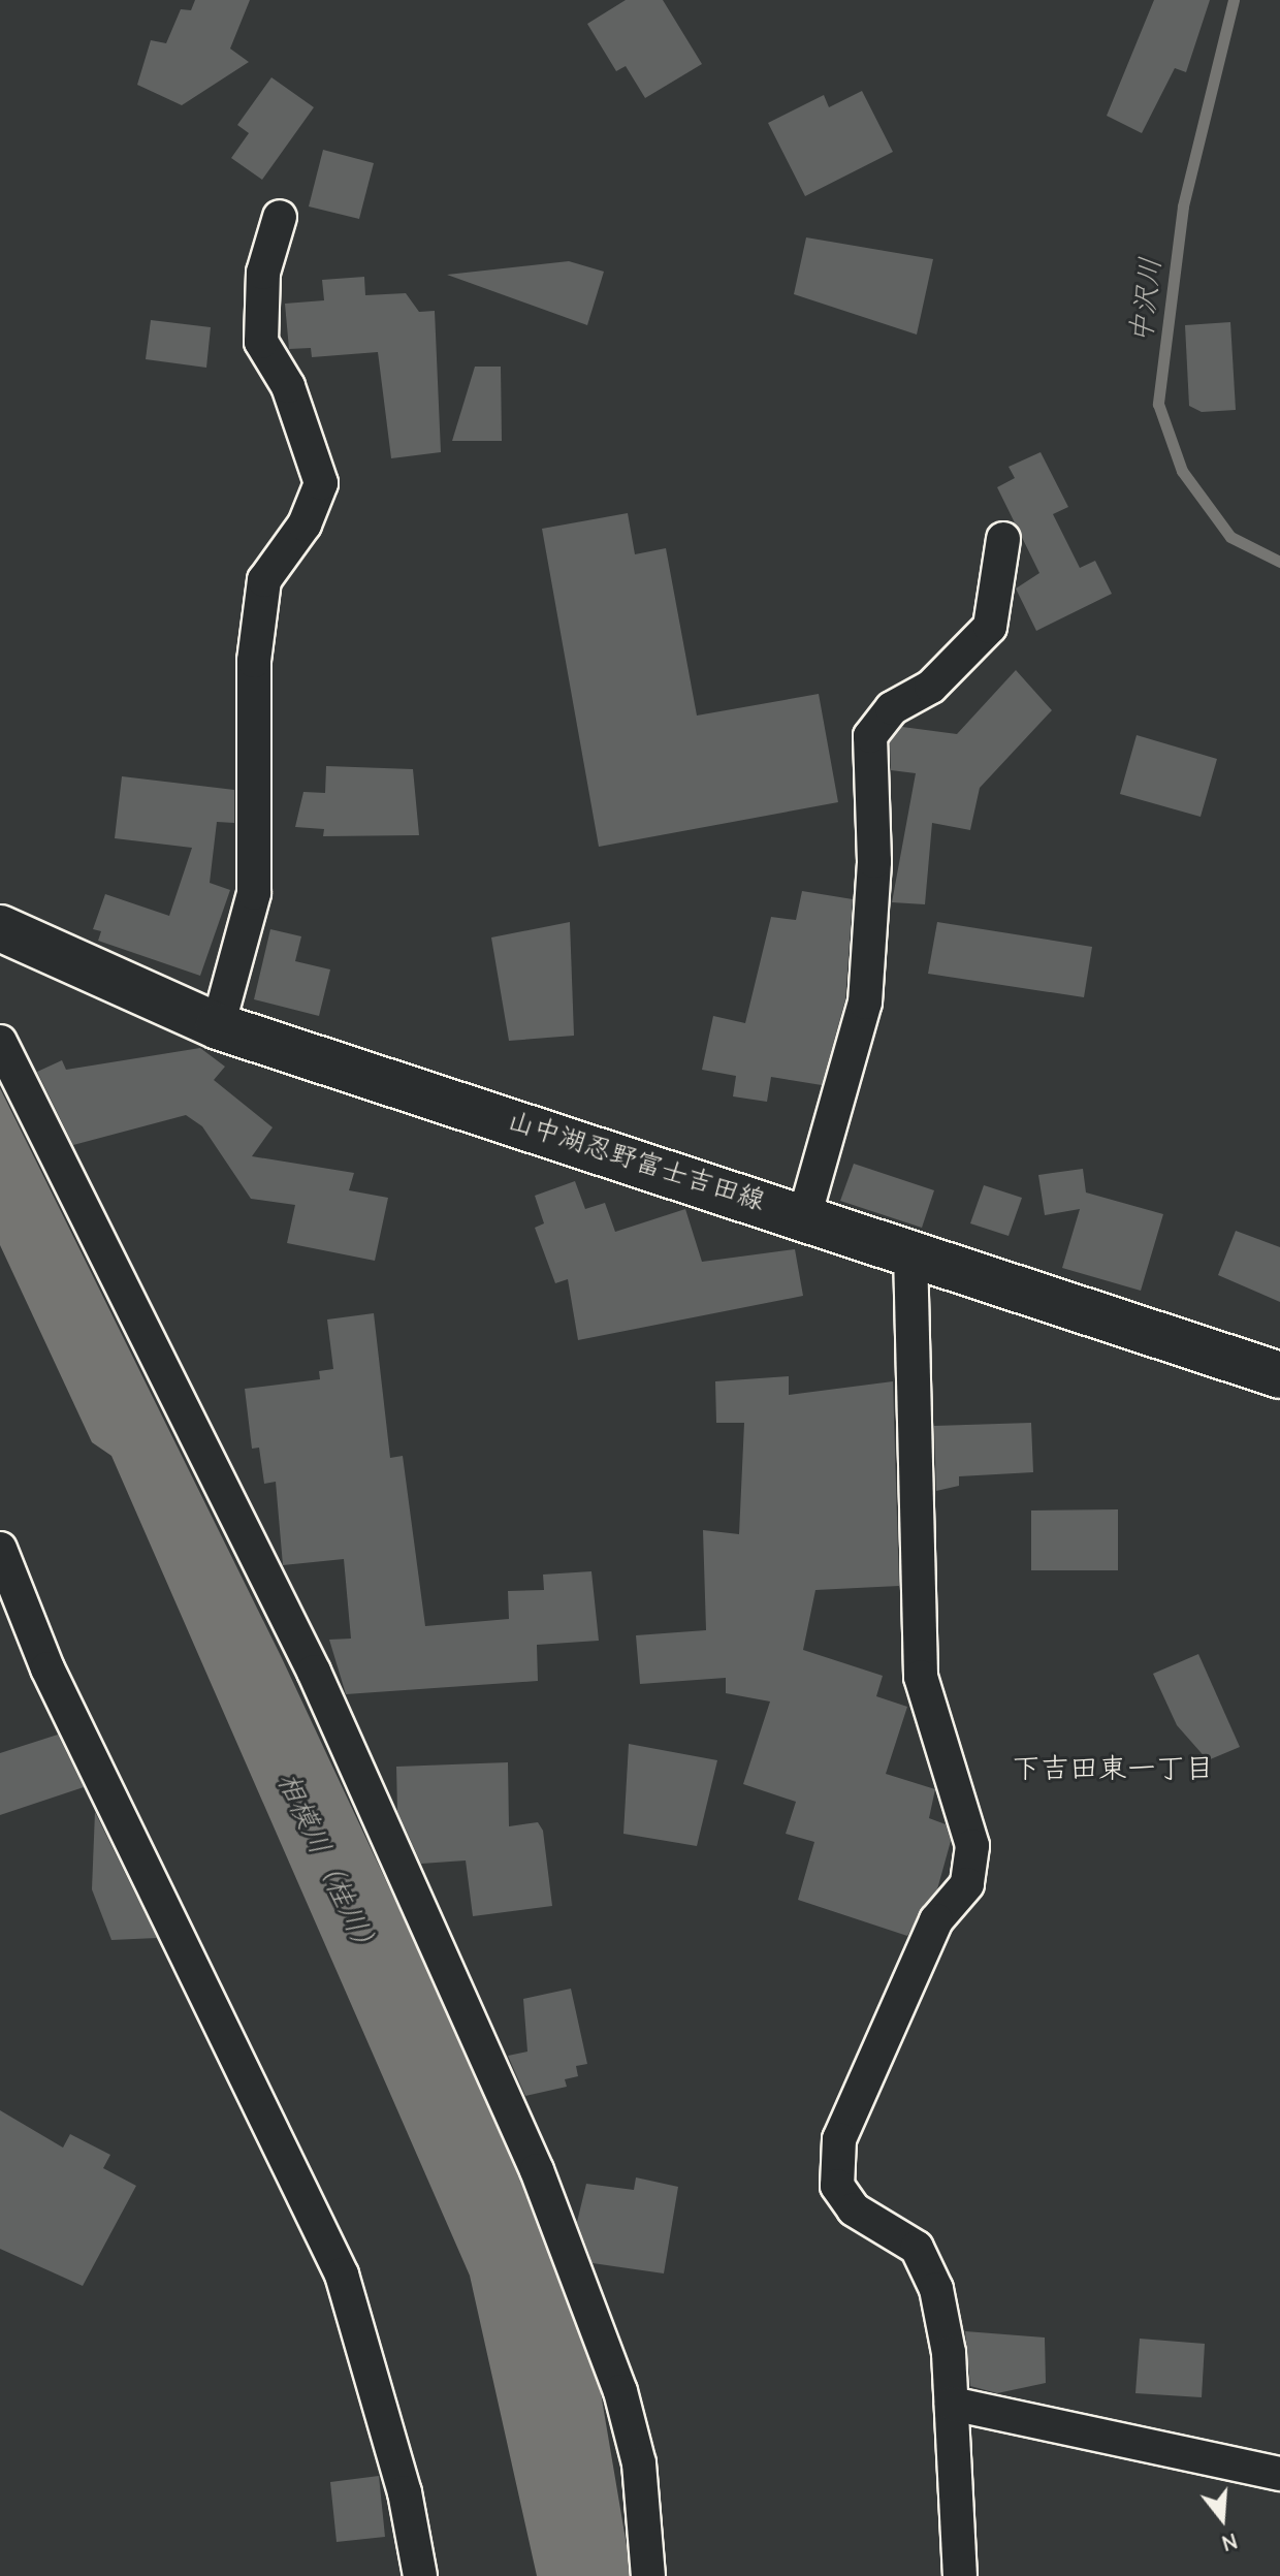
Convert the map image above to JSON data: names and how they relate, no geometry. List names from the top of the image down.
{
  "streets": {
    "main road": ["山中湖忍野富士吉田線"]
  },
  "districts": ["下吉田東一丁目"],
  "water": ["中沢川", "相模川（桂川）"],
  "north": "bottom"
}
